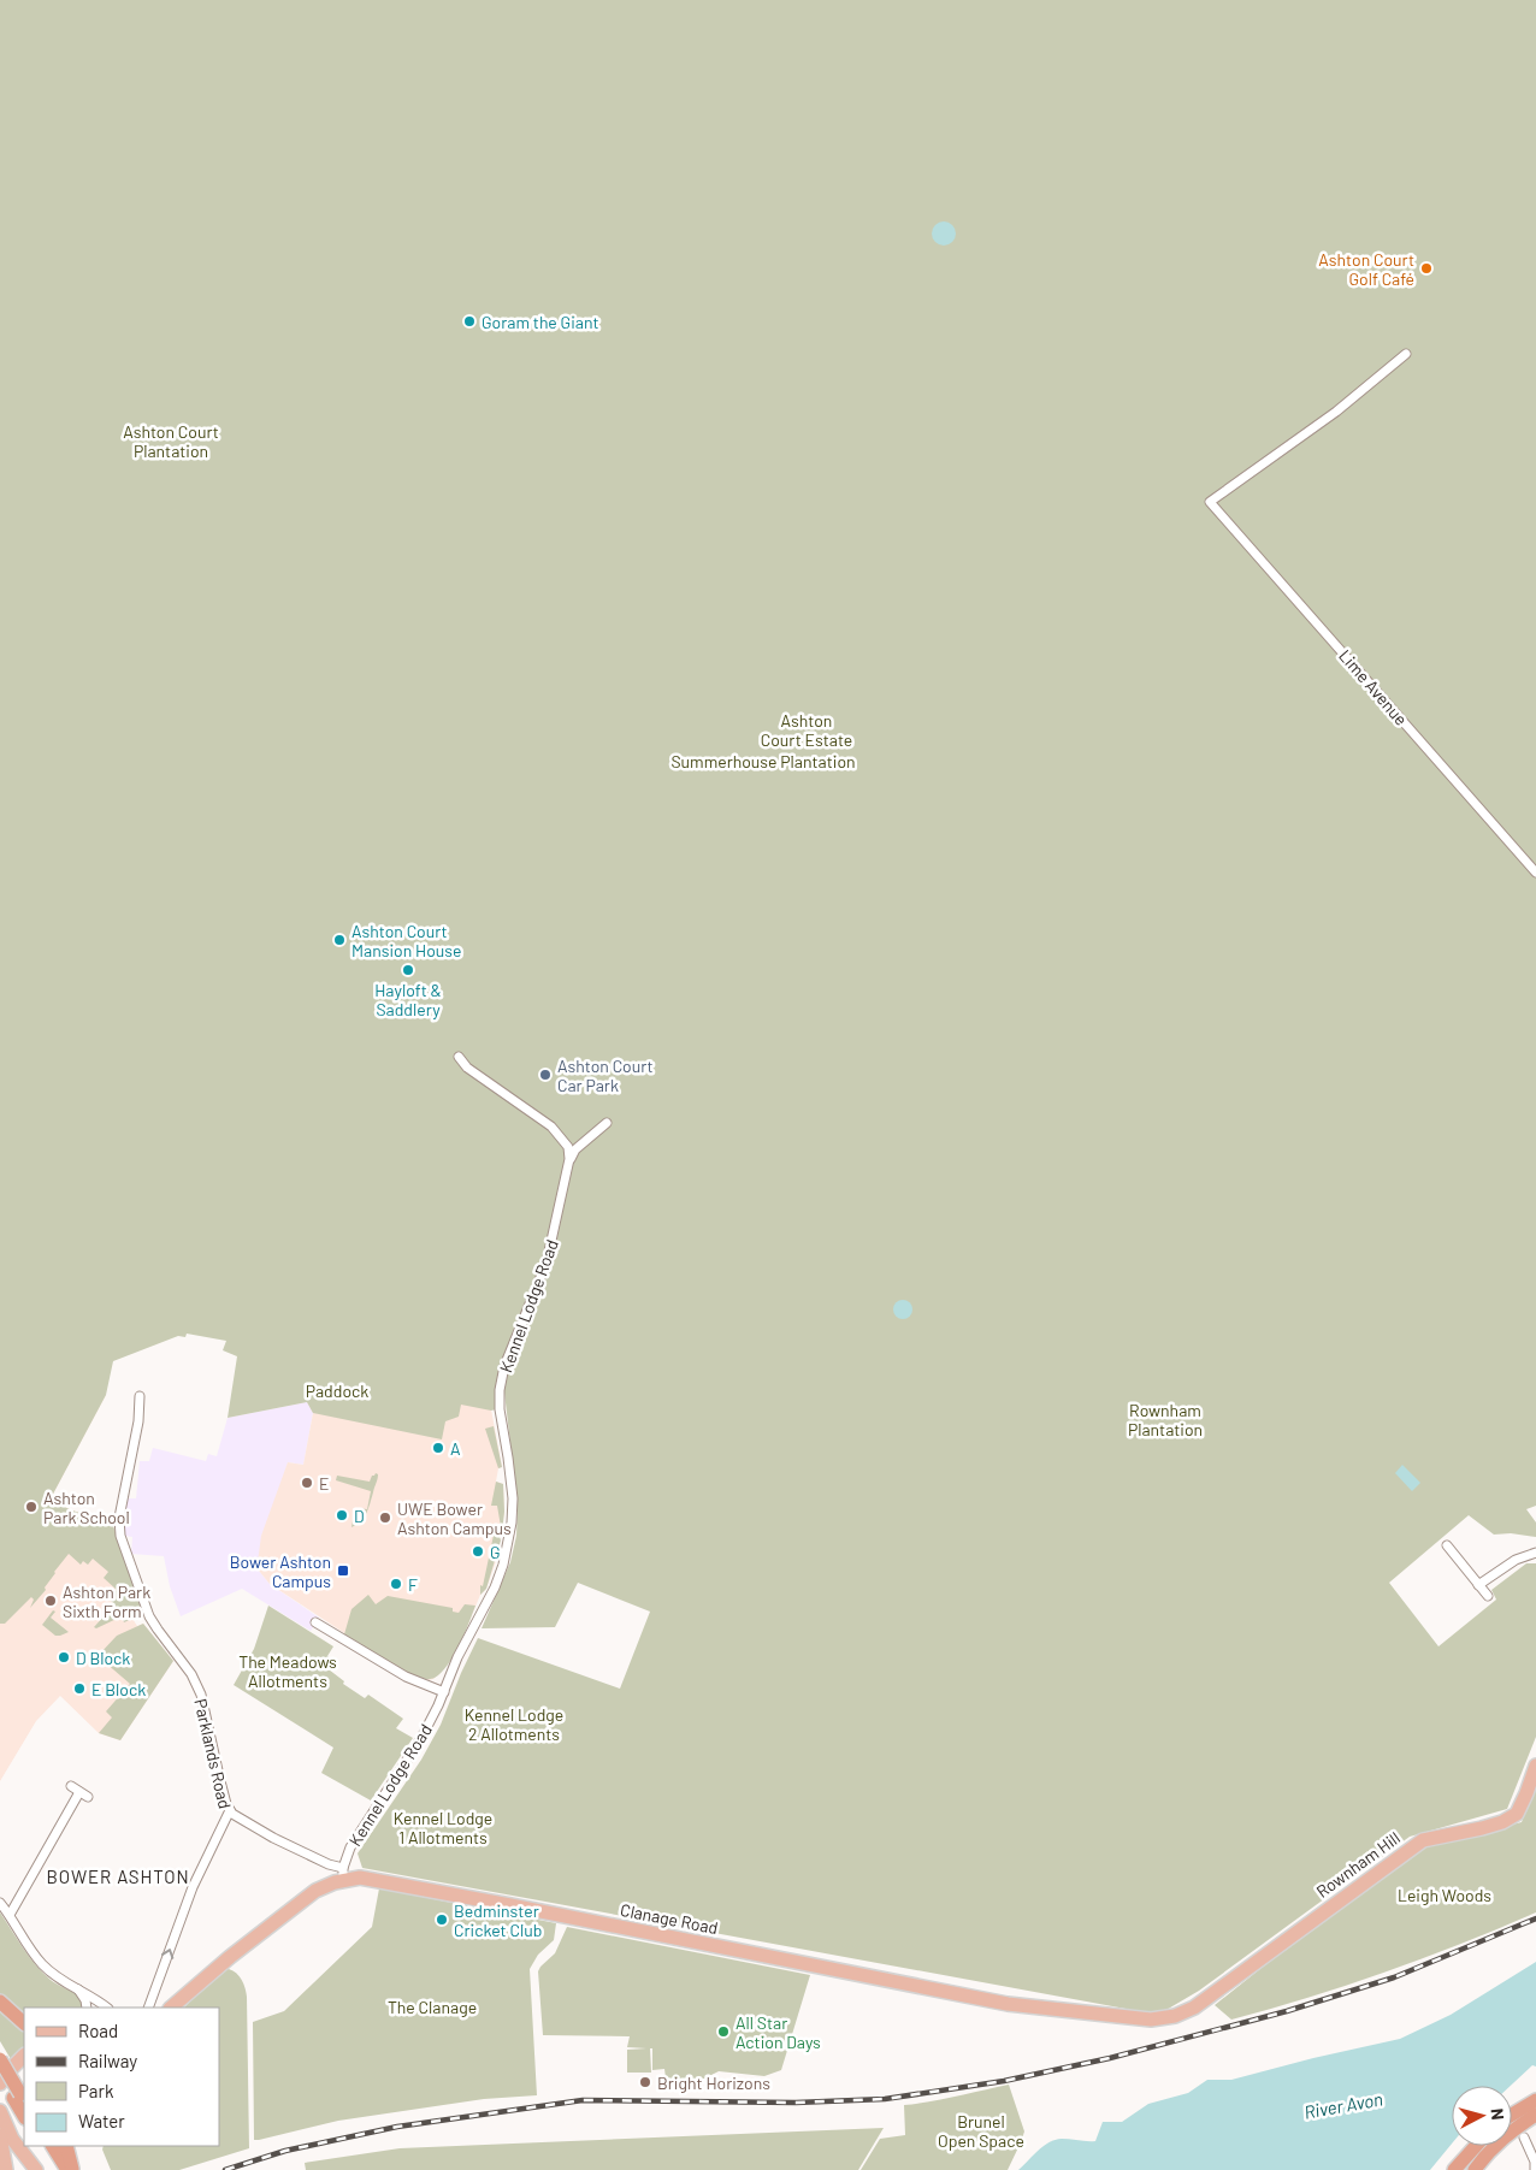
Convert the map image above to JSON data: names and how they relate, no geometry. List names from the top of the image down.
{
  "streets": {
    "main road": ["Rownham Hill", "Clanage Road"],
    "street": ["Lime Avenue", "Kennel Lodge Road", "Parklands Road"]
  },
  "crossings": [
    ["Kennel Lodge Road", "Clanage Road"],
    ["Rownham Hill", "Clanage Road"]
  ],
  "districts": ["BOWER ASHTON"],
  "water": ["River Avon"],
  "parks": [
    "Ashton Court Plantation",
    "Ashton Court Estate",
    "Summerhouse Plantation",
    "Paddock",
    "Rownham Plantation",
    "The Meadows Allotments",
    "Kennel Lodge 2 Allotments",
    "Kennel Lodge 1 Allotments",
    "Leigh Woods",
    "The Clanage",
    "Brunel Open Space"
  ],
  "places": {
    "other": [
      "Ashton Court Golf Café",
      "Goram the Giant",
      "Ashton Court Mansion House",
      "Hayloft & Saddlery",
      "Ashton Court Car Park",
      "A",
      "E",
      "Ashton Park School",
      "D",
      "UWE Bower Ashton Campus",
      "G",
      "F",
      "Ashton Park Sixth Form",
      "D Block",
      "E Block",
      "Bedminster Cricket Club",
      "All Star Action Days",
      "Bright Horizons"
    ],
    "transit": ["Bower Ashton Campus"]
  },
  "legend": [
    "Road",
    "Railway",
    "Park",
    "Water"
  ],
  "north": "right"
}
